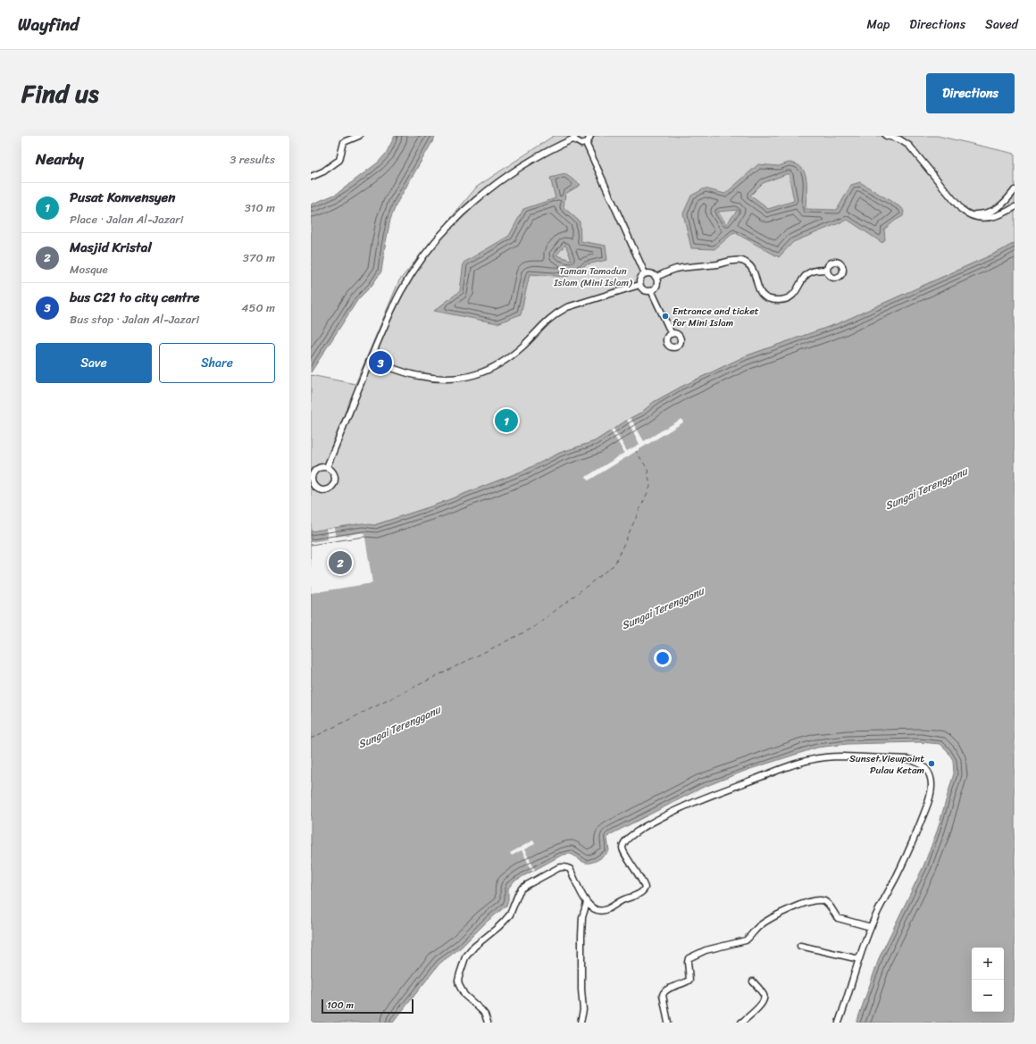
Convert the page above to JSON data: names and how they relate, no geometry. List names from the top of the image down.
{
  "water": ["Sungai Terengganu"],
  "parks": ["Taman Tamadun Islam (Mini Islam)"],
  "places": ["Entrance and ticket for Mini Islam", "Sunset Viewpoint Pulau Ketam"],
  "scale_bar": "100 m",
  "page": {
    "header": "Wayfind",
    "nav": ["Map", "Directions", "Saved"],
    "title": "Find us",
    "buttons": [
      "Directions",
      ["Save", "Share"]
    ],
    "heading": ["Nearby", "3 results"],
    "list": [
      {
        "mark": "1",
        "name": "Pusat Konvensyen",
        "note": "Place · Jalan Al-Jazari",
        "value": "310 m"
      },
      {
        "mark": "2",
        "name": "Masjid Kristal",
        "note": "Mosque",
        "value": "370 m"
      },
      {
        "mark": "3",
        "name": "bus C21 to city centre",
        "note": "Bus stop · Jalan Al-Jazari",
        "value": "450 m"
      }
    ],
    "pins": ["3", "1", "2"],
    "map_buttons": ["+", "−"],
    "scale": "100 m"
  }
}
